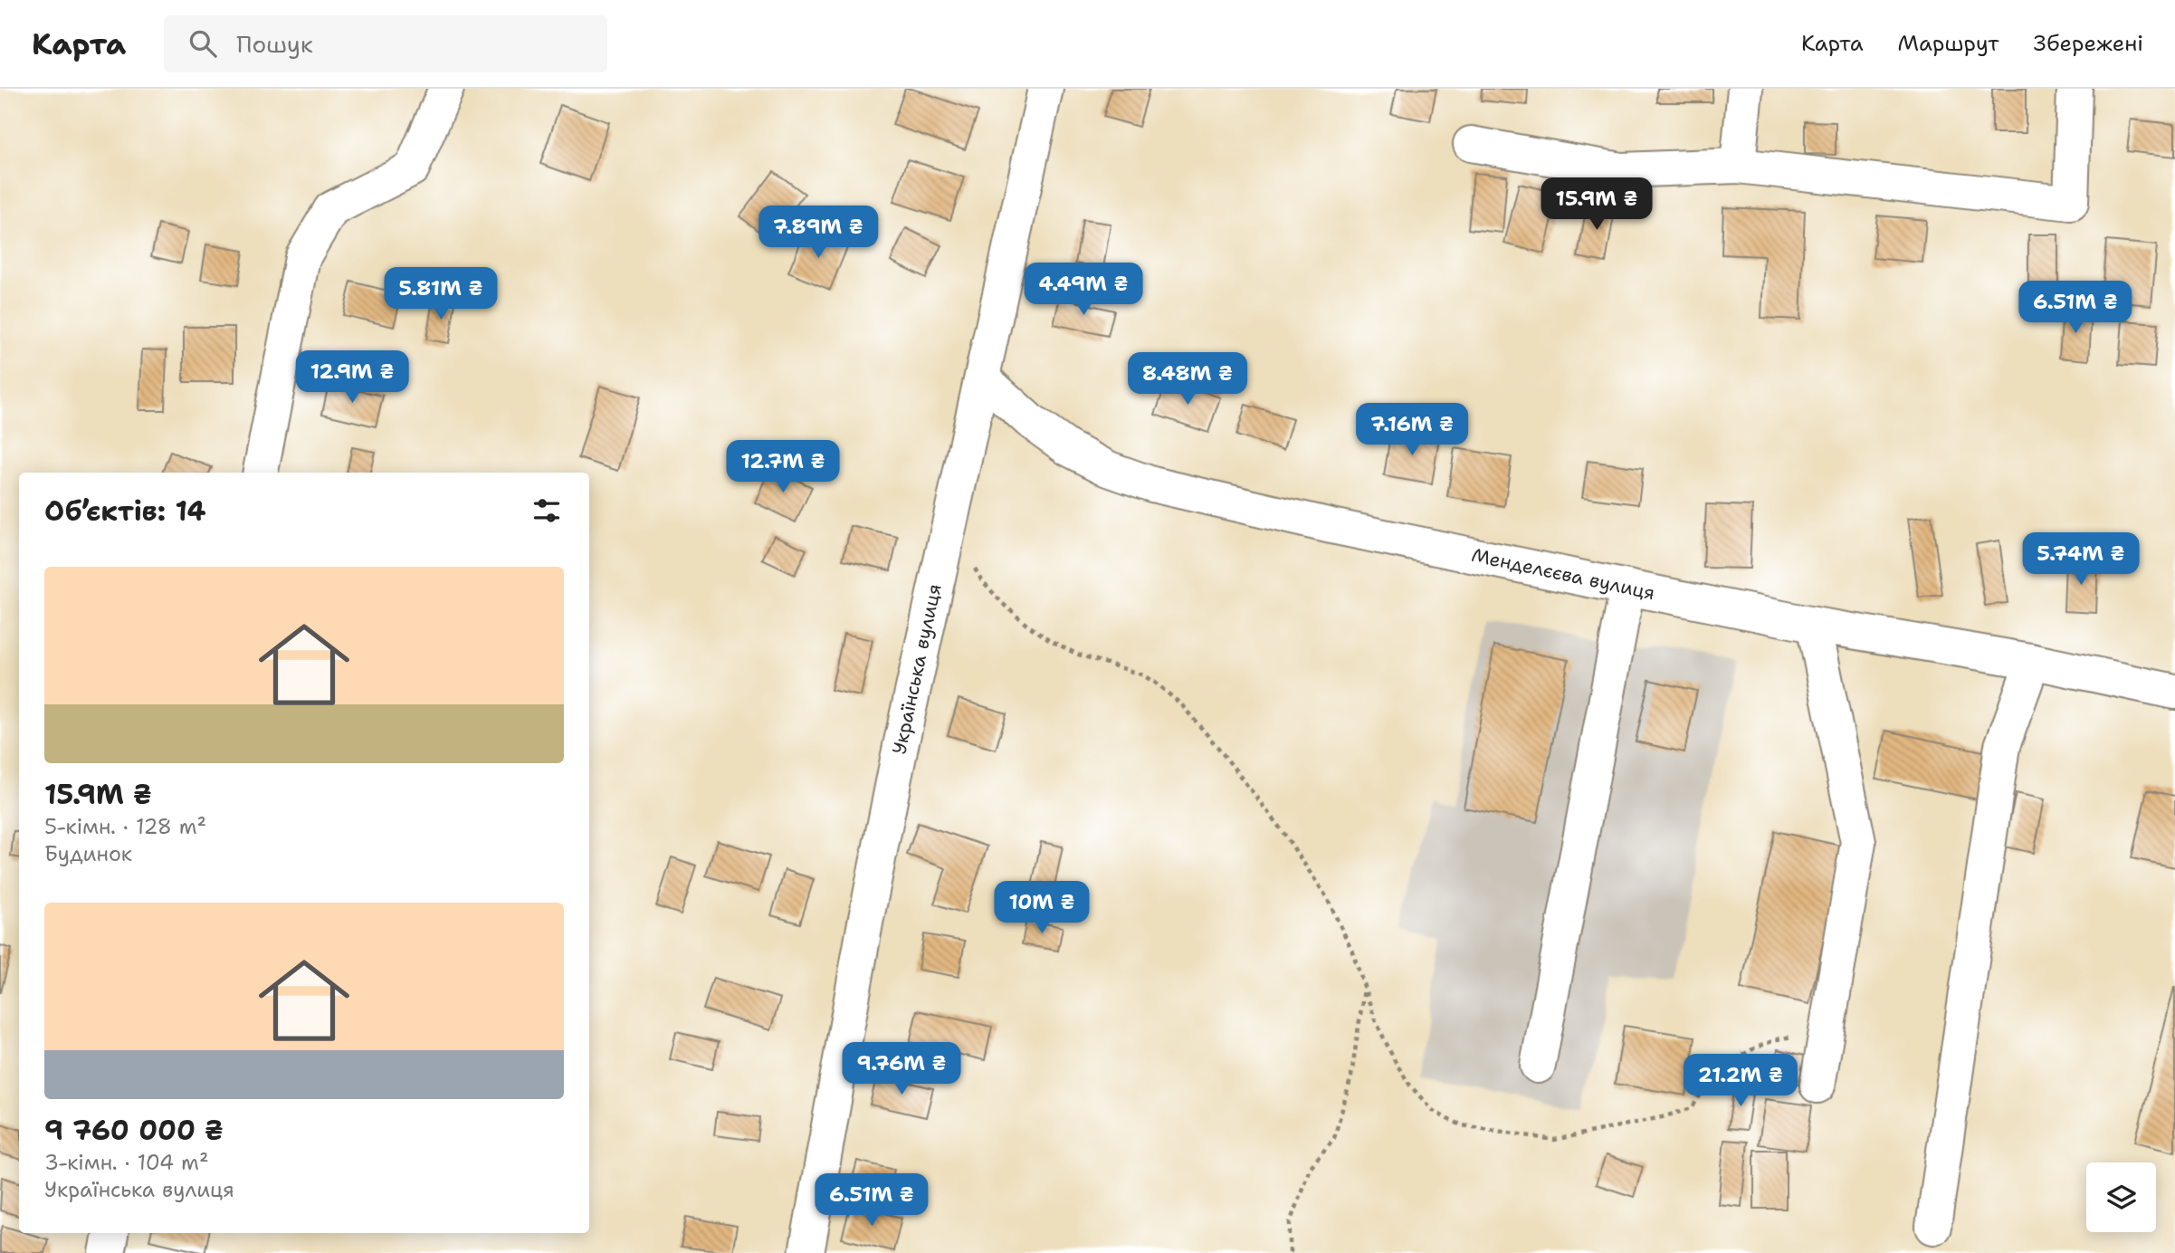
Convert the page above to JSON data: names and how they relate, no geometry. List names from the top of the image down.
{
  "streets": {
    "street": ["Менделєєва вулиця", "Українська вулиця"]
  },
  "crossings": [
    ["Менделєєва вулиця", "Українська вулиця"]
  ],
  "page": {
    "header": "Карта",
    "search": "Пошук",
    "nav": ["Карта", "Маршрут", "Збережені"],
    "price": [
      "15.9M ₴",
      "7.89M ₴",
      "4.49M ₴",
      "5.81M ₴",
      "6.51M ₴",
      "12.9M ₴",
      "8.48M ₴",
      "7.16M ₴",
      "12.7M ₴",
      "5.74M ₴",
      "10M ₴",
      "9.76M ₴",
      "21.2M ₴",
      "6.51M ₴"
    ],
    "heading": "Об’єктів: 14",
    "list": [
      {
        "name": "15.9M ₴",
        "note": "5-кімн. · 128 m² · Будинок"
      },
      {
        "name": "9 760 000 ₴",
        "note": "3-кімн. · 104 m² · Українська вулиця"
      }
    ]
  }
}
